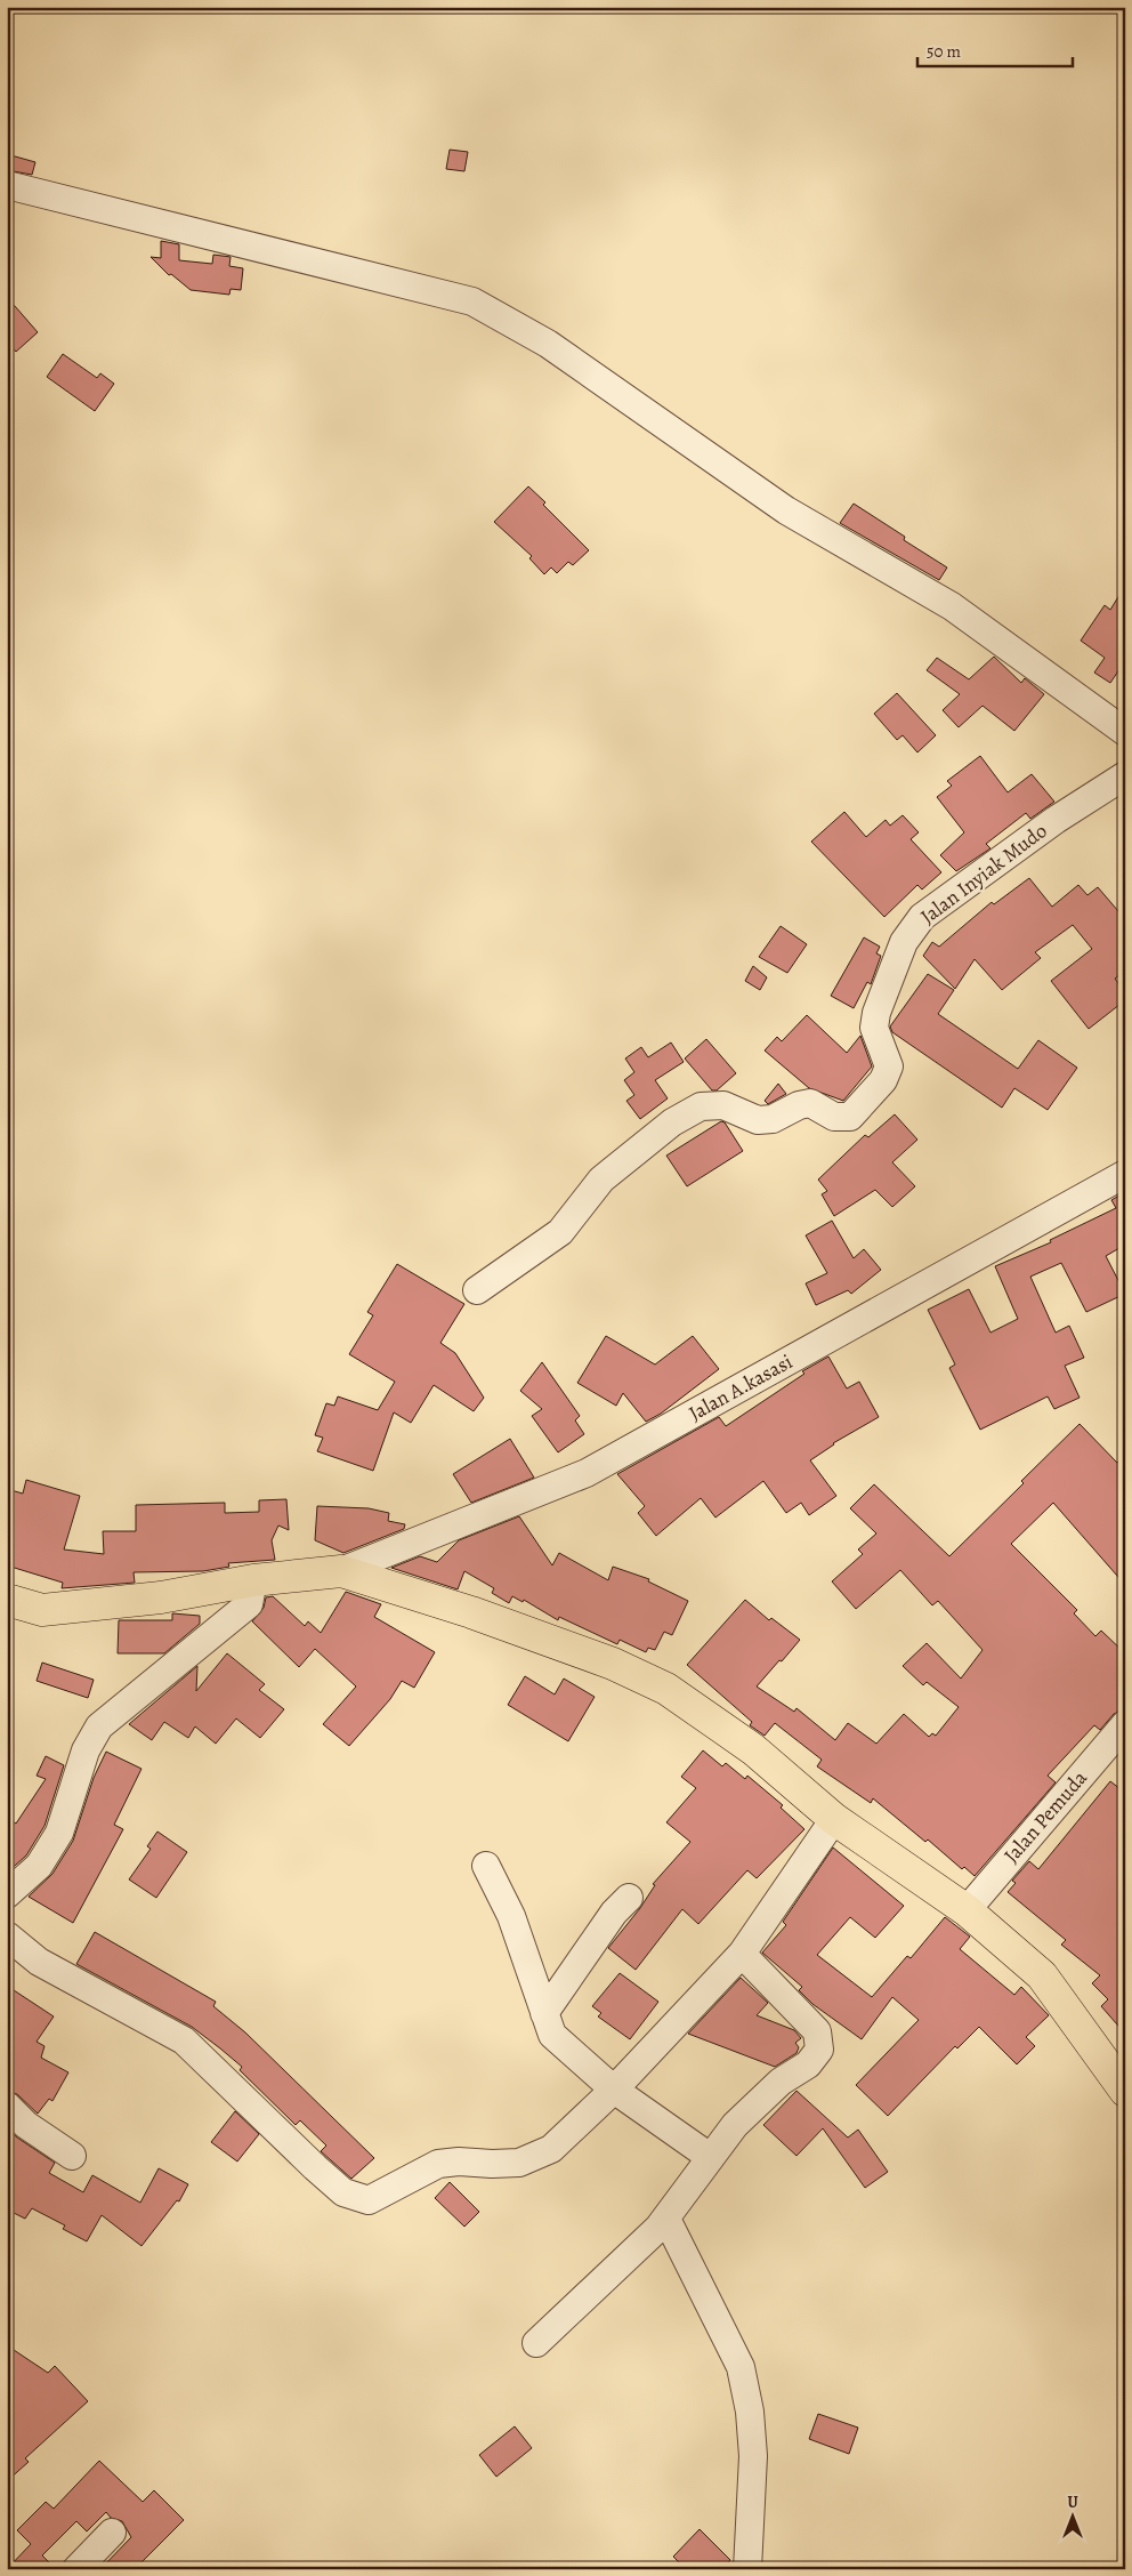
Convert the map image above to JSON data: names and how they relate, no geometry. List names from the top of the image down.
{
  "streets": {
    "street": ["Jalan Inyiak Mudo", "Jalan A.kasasi", "Jalan Pemuda"]
  },
  "scale_bar": "50 m",
  "north": "top"
}
